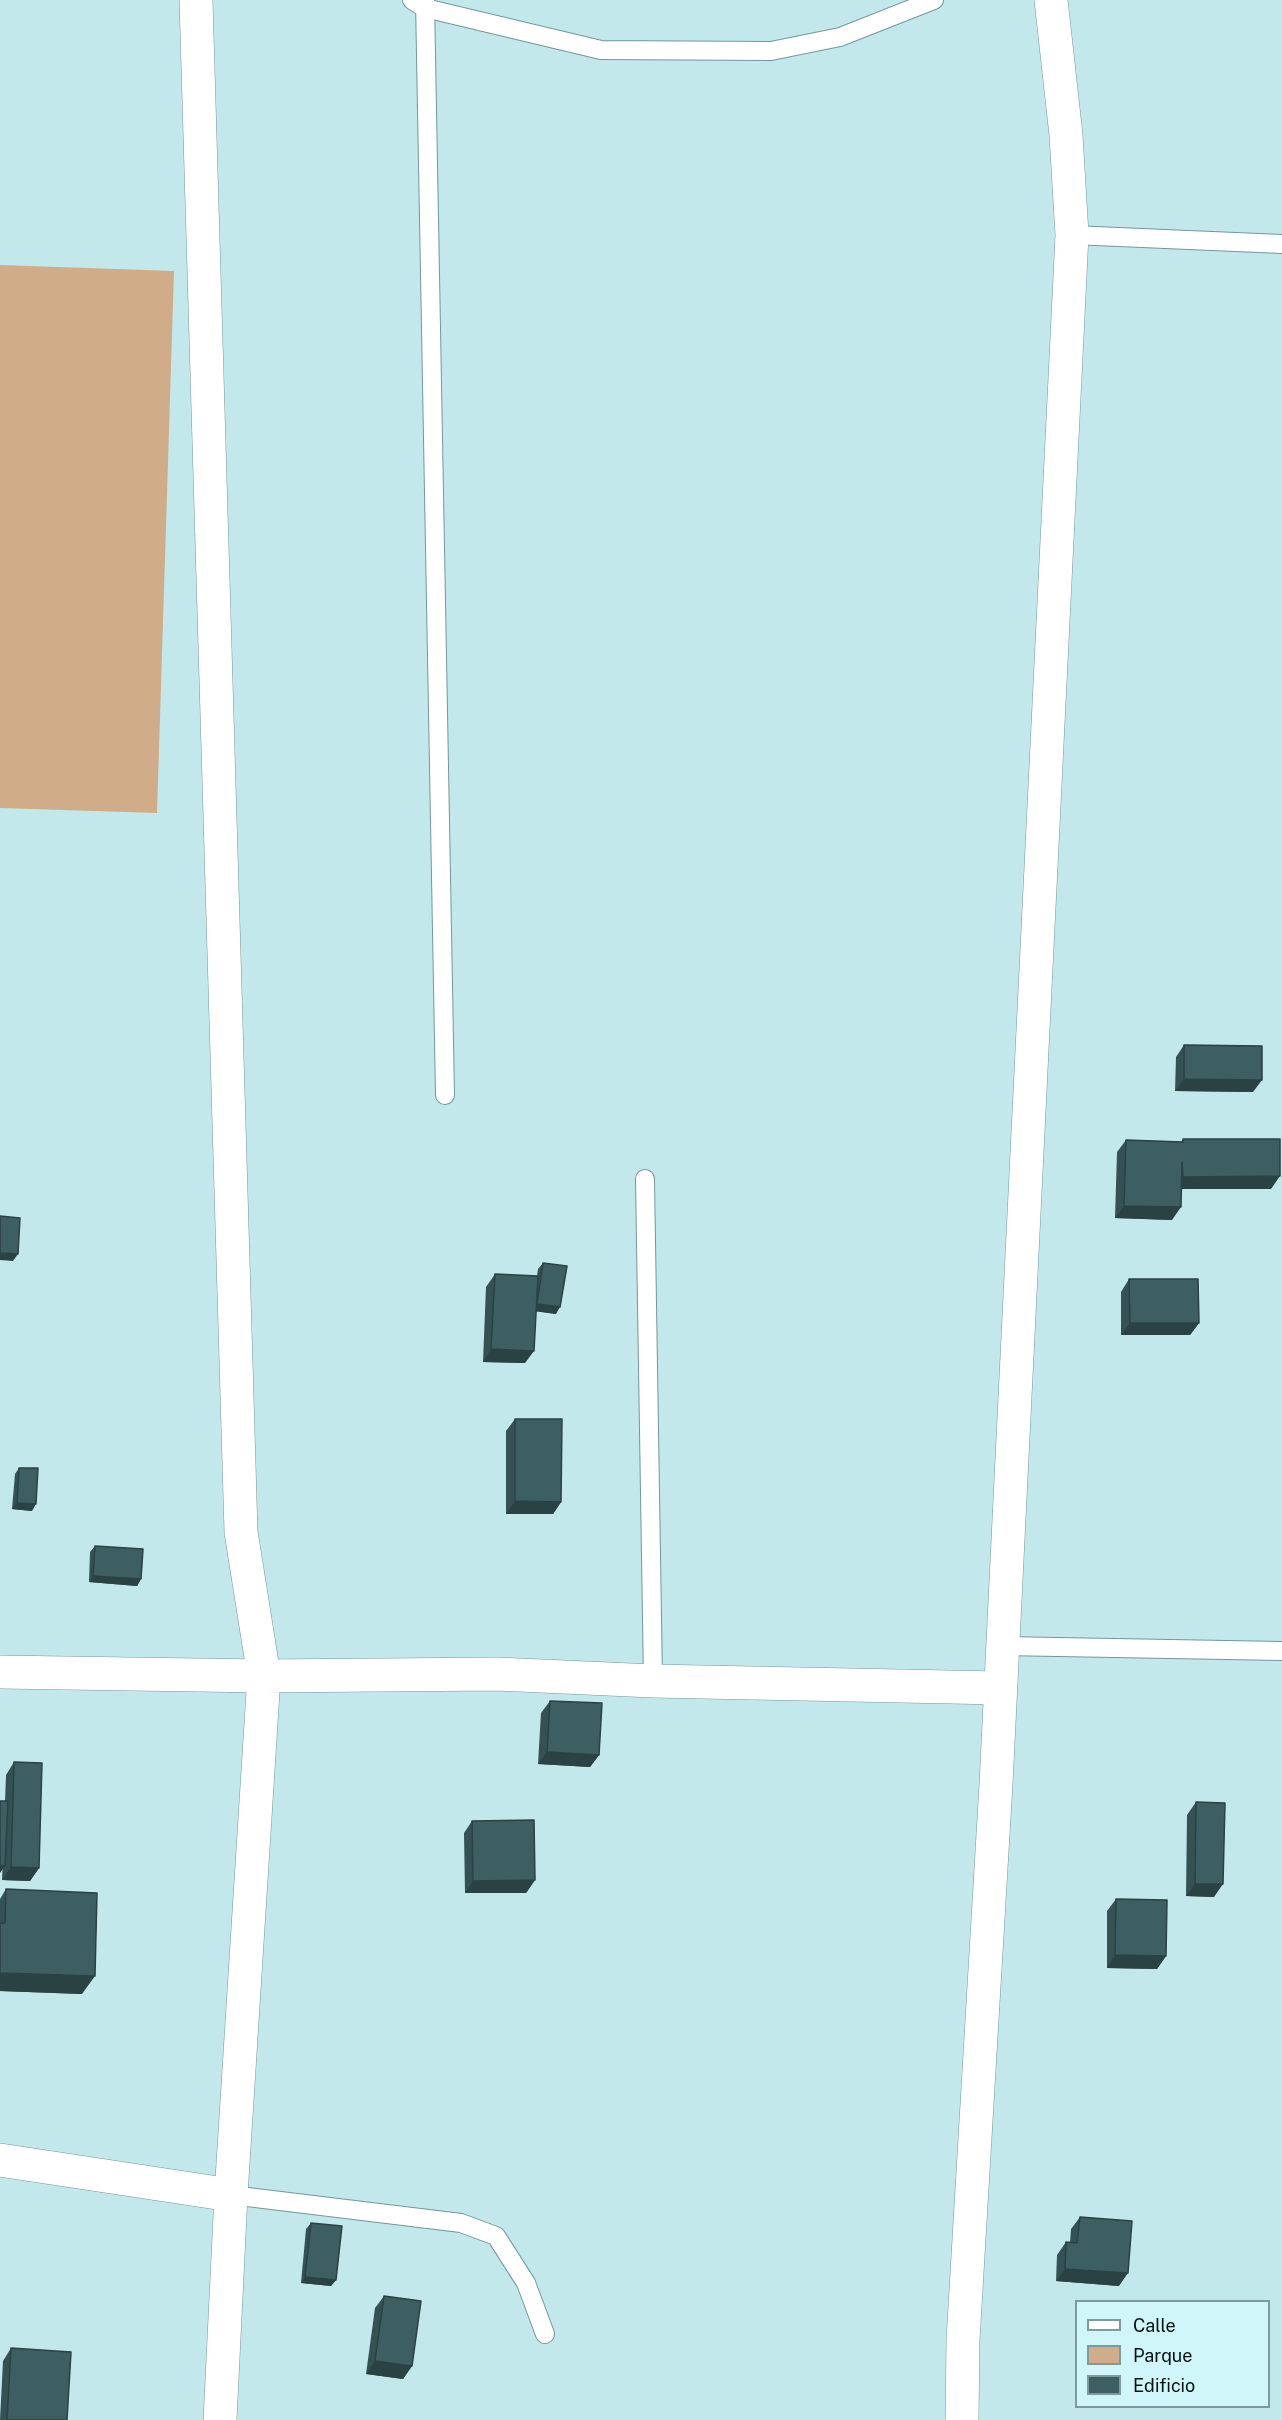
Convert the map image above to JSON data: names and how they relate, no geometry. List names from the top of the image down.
{
  "legend": ["Calle", "Parque", "Edificio"]
}
